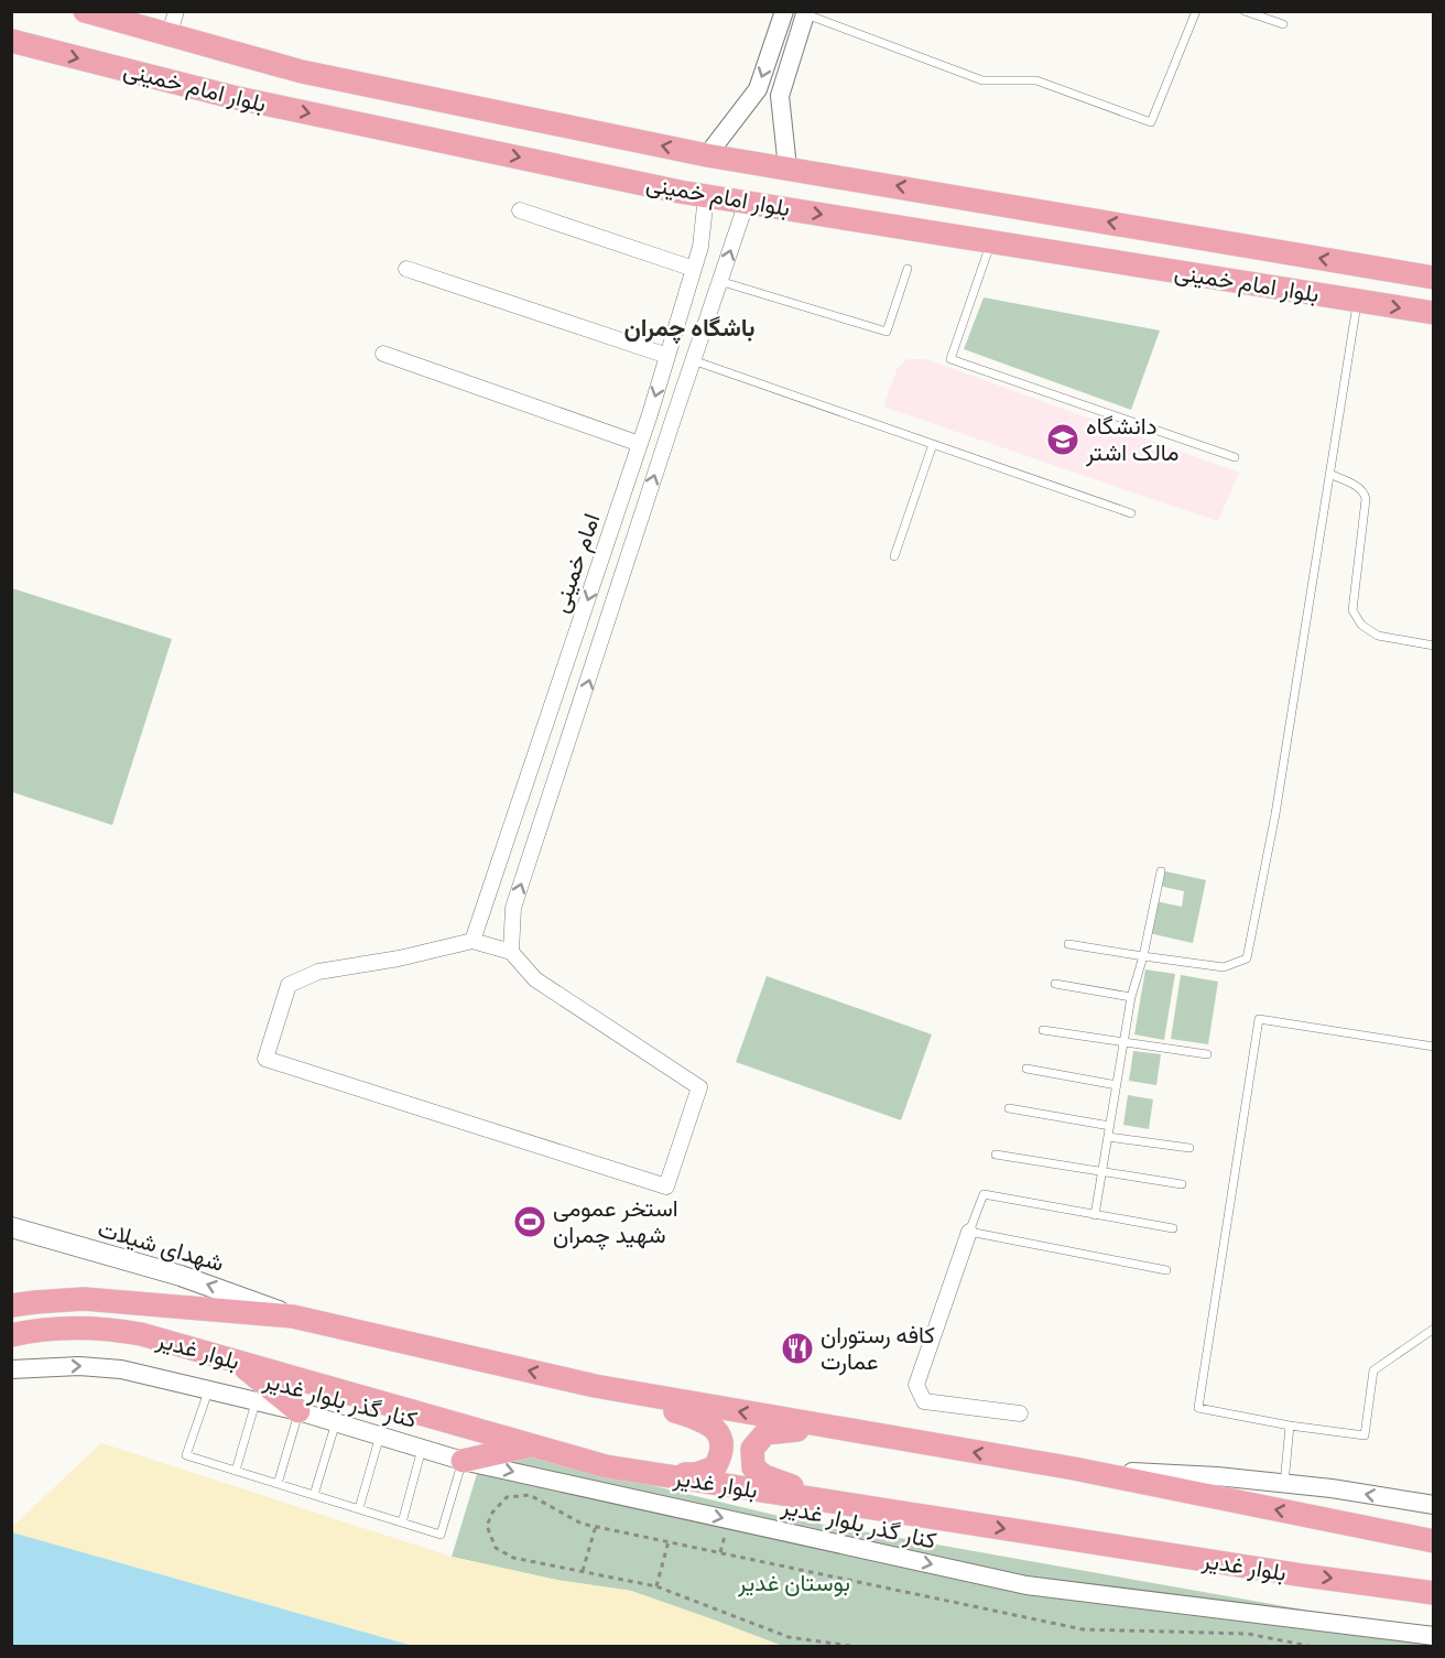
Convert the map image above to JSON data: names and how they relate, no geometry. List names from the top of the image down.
{
  "streets": {
    "main road": ["بلوار امام خمینی", "شهدای شیلات", "بلوار غدیر"],
    "street": ["امام خمینی", "کنار گذر بلوار غدیر"]
  },
  "crossings": [
    ["بلوار امام خمینی", "امام خمینی"],
    ["شهدای شیلات", "بلوار غدیر"]
  ],
  "one_way": ["شهدای شیلات"],
  "districts": ["باشگاه چمران"],
  "parks": ["بوستان غدیر"],
  "places": {
    "school or university": ["دانشگاه مالک اشتر"],
    "sports": ["استخر عمومی شهید چمران"],
    "restaurant": ["کافه رستوران عمارت"]
  }
}
